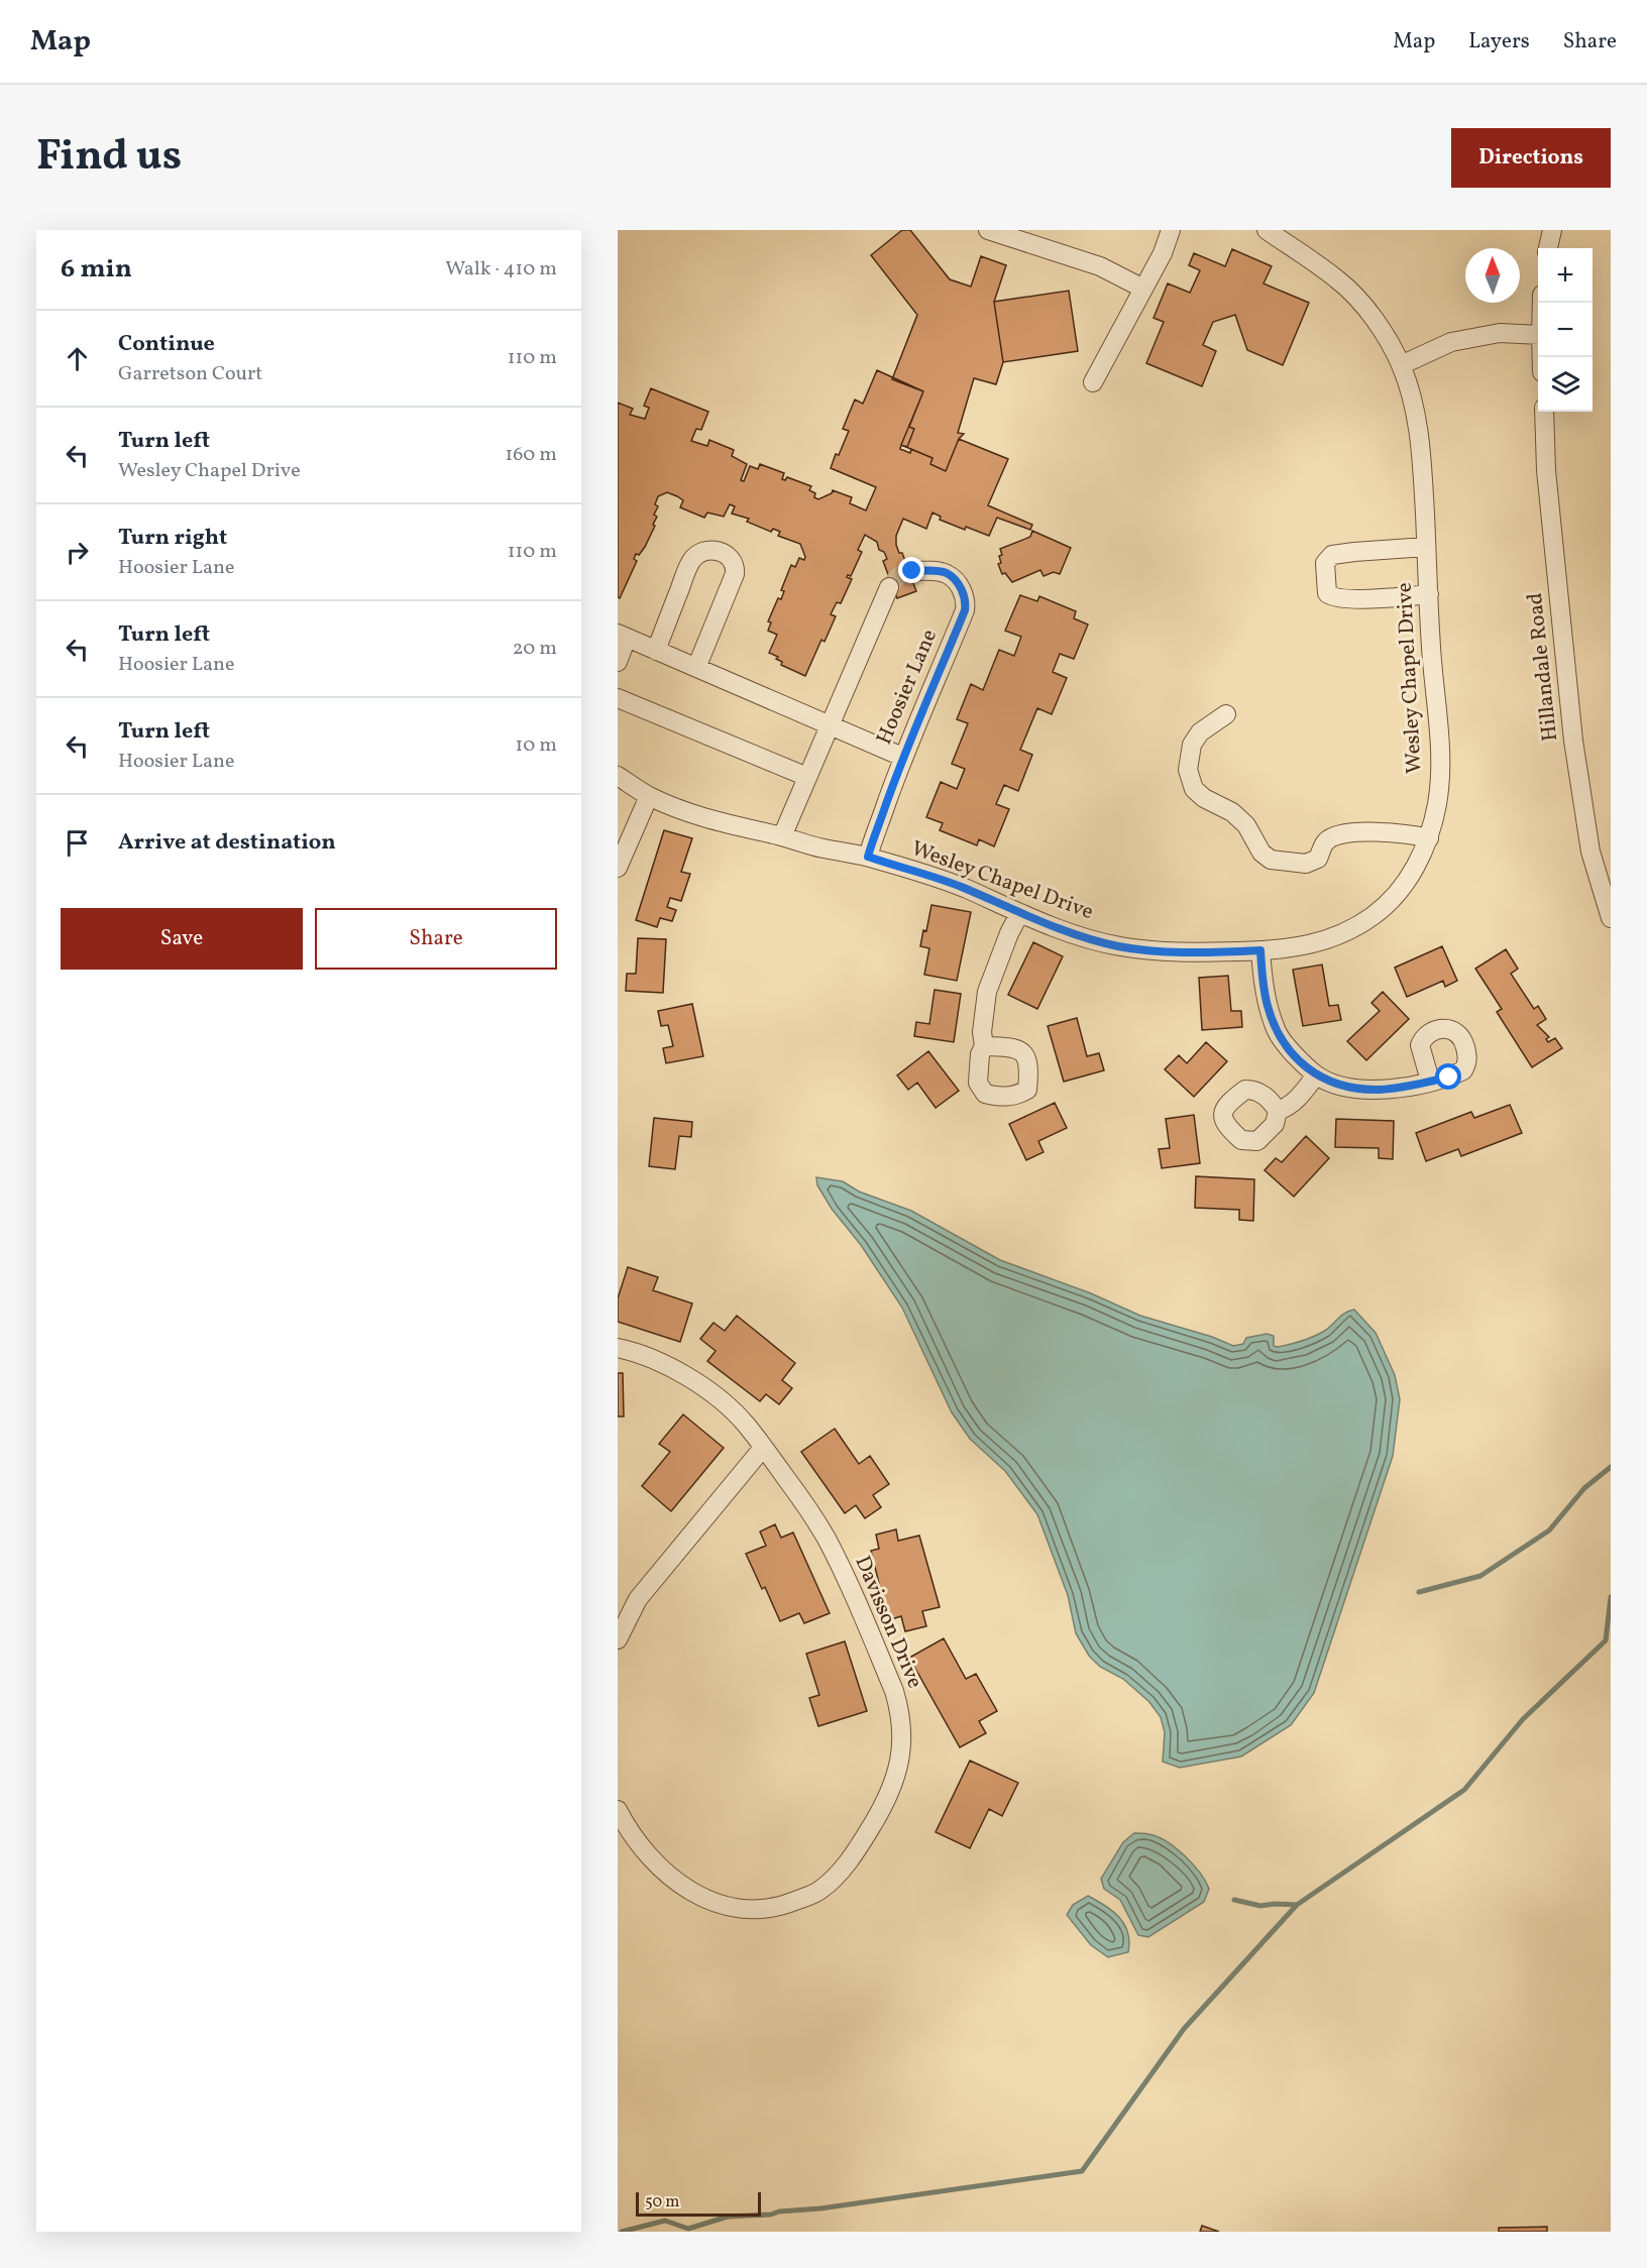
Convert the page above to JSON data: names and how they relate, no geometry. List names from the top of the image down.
{
  "streets": {
    "street": [
      "Hillandale Road",
      "Wesley Chapel Drive",
      "Hoosier Lane",
      "Davisson Drive"
    ]
  },
  "crossings": [
    ["Wesley Chapel Drive", "Hoosier Lane"]
  ],
  "scale_bar": "50 m",
  "north": "top",
  "page": {
    "header": "Map",
    "nav": ["Map", "Layers", "Share"],
    "title": "Find us",
    "buttons": [
      "Directions",
      ["Save", "Share"]
    ],
    "heading": ["6 min", "Walk · 410 m"],
    "map_buttons": ["+", "−"],
    "list": [
      ["Continue", "Garretson Court", "110 m"],
      ["Turn left", "Wesley Chapel Drive", "160 m"],
      ["Turn right", "Hoosier Lane", "110 m"],
      ["Turn left", "Hoosier Lane", "20 m"],
      ["Turn left", "Hoosier Lane", "10 m"],
      "Arrive at destination"
    ],
    "scale": "50 m"
  }
}
